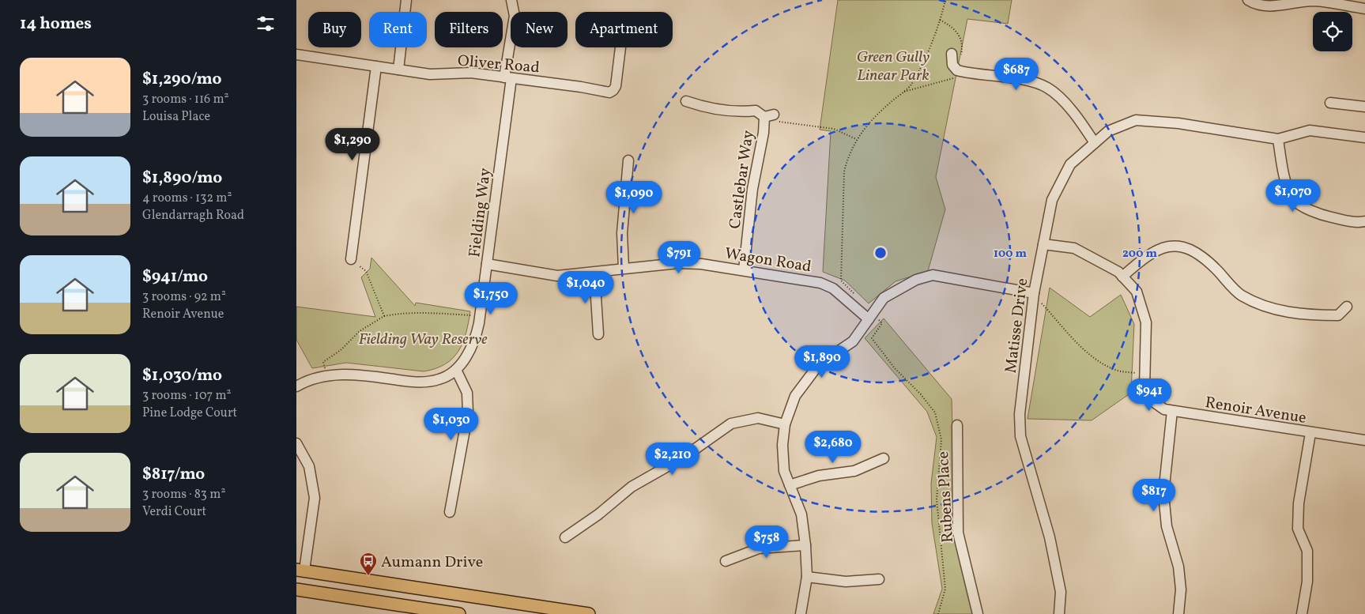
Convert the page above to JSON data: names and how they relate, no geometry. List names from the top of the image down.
{
  "streets": {
    "street": [
      "Oliver Road",
      "Castlebar Way",
      "Fielding Way",
      "Wagon Road",
      "Matisse Drive",
      "Renoir Avenue",
      "Rubens Place"
    ]
  },
  "crossings": [
    ["Oliver Road", "Fielding Way"],
    ["Castlebar Way", "Wagon Road"],
    ["Fielding Way", "Wagon Road"],
    ["Matisse Drive", "Renoir Avenue"]
  ],
  "parks": ["Green Gully Linear Park", "Fielding Way Reserve"],
  "places": {
    "bus stop": ["Aumann Drive"]
  },
  "page": {
    "heading": "14 homes",
    "chip": [
      "Buy",
      "Rent",
      "Filters",
      "New",
      "Apartment"
    ],
    "list": [
      {
        "name": "$1,290/mo",
        "note": "3 rooms · 116 m² · Louisa Place"
      },
      {
        "name": "$1,890/mo",
        "note": "4 rooms · 132 m² · Glendarragh Road"
      },
      {
        "name": "$941/mo",
        "note": "3 rooms · 92 m² · Renoir Avenue"
      },
      {
        "name": "$1,030/mo",
        "note": "3 rooms · 107 m² · Pine Lodge Court"
      },
      {
        "name": "$817/mo",
        "note": "3 rooms · 83 m² · Verdi Court"
      }
    ],
    "price": [
      "$687",
      "$1,290",
      "$1,070",
      "$1,090",
      "$791",
      "$1,040",
      "$1,750",
      "$1,890",
      "$941",
      "$1,030",
      "$2,680",
      "$2,210",
      "$817",
      "$758"
    ]
  },
  "rings": ["100 m", "200 m"]
}
